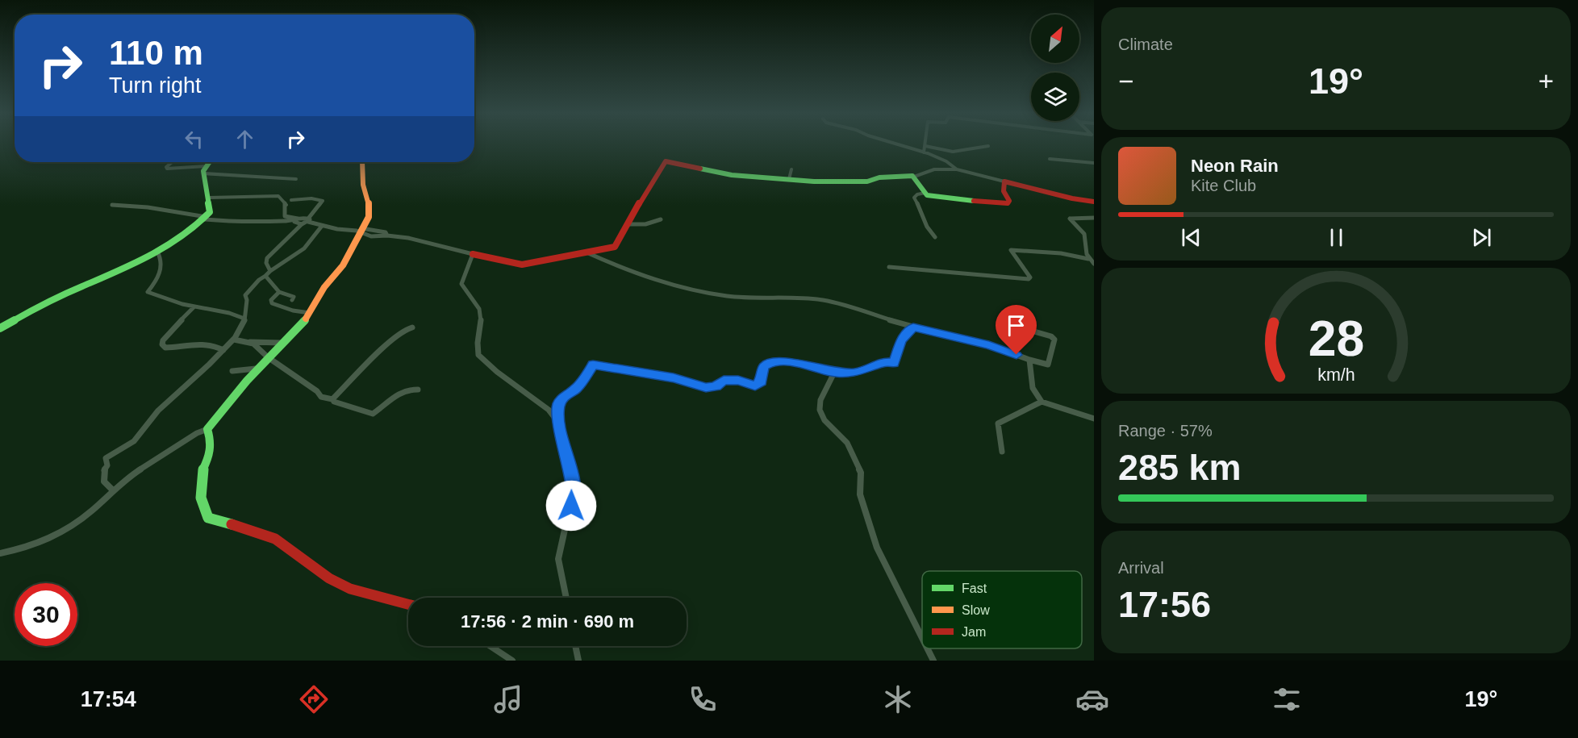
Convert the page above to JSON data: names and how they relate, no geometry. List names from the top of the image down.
{
  "legend": ["Fast", "Slow", "Jam"],
  "north": "top right",
  "page": {
    "tile": [
      "Climate",
      ["Range · 57%", "285 km"],
      ["Arrival", "17:56"]
    ],
    "turn": ["110 m", "Turn right"],
    "heat": ["−", "19°", "+"],
    "song": ["Neon Rain", "Kite Club"],
    "limit": "30",
    "trip": "17:56 · 2 min · 690 m",
    "tabs": ["17:54", "19°"],
    "gauge": ["28", "km/h"]
  }
}
